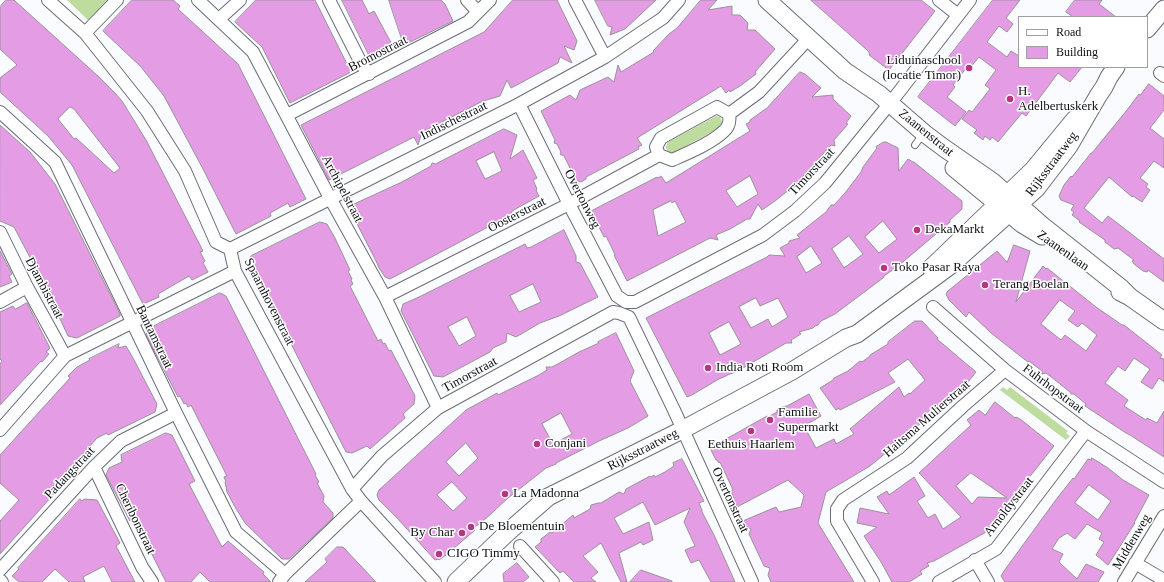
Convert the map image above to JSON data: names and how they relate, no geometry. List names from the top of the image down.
{
  "streets": {
    "main road": ["Zaanenstraat", "Rijksstraatweg", "Zaanenlaan"],
    "street": [
      "Bromostraat",
      "Indischestraat",
      "Timorstraat",
      "Archipelstraat",
      "Overtonweg",
      "Oosterstraat",
      "Djambistraat",
      "Spaarnhovenstraat",
      "Bantamstraat",
      "Fuhrhopstraat",
      "Haitsma Mulierstraat",
      "Padangstraat",
      "Overtonstraat",
      "Arnoldystraat",
      "Cheribonstraat",
      "Middenweg"
    ]
  },
  "crossings": [
    ["Bromostraat", "Archipelstraat"],
    ["Indischestraat", "Archipelstraat"],
    ["Indischestraat", "Overtonweg"],
    ["Indischestraat", "Spaarnhovenstraat"],
    ["Zaanenstraat", "Rijksstraatweg"],
    ["Zaanenstraat", "Timorstraat"],
    ["Zaanenstraat", "Zaanenlaan"],
    ["Rijksstraatweg", "Timorstraat"],
    ["Rijksstraatweg", "Zaanenlaan"],
    ["Rijksstraatweg", "Overtonstraat"],
    ["Timorstraat", "Archipelstraat"],
    ["Timorstraat", "Overtonweg"],
    ["Timorstraat", "Spaarnhovenstraat"],
    ["Timorstraat", "Overtonstraat"],
    ["Archipelstraat", "Oosterstraat"],
    ["Overtonweg", "Oosterstraat"],
    ["Bantamstraat", "Padangstraat"],
    ["Fuhrhopstraat", "Haitsma Mulierstraat"],
    ["Fuhrhopstraat", "Arnoldystraat"],
    ["Padangstraat", "Cheribonstraat"]
  ],
  "places": [
    "Liduinaschool (locatie Timor)",
    "H. Adelbertuskerk",
    "DekaMarkt",
    "Toko Pasar Raya",
    "Terang Boelan",
    "India Roti Room",
    "Familie Supermarkt",
    "Eethuis Haarlem",
    "Conjani",
    "La Madonna",
    "De Bloementuin",
    "By Char",
    "CIGO Timmy"
  ],
  "legend": ["Road", "Building"]
}
